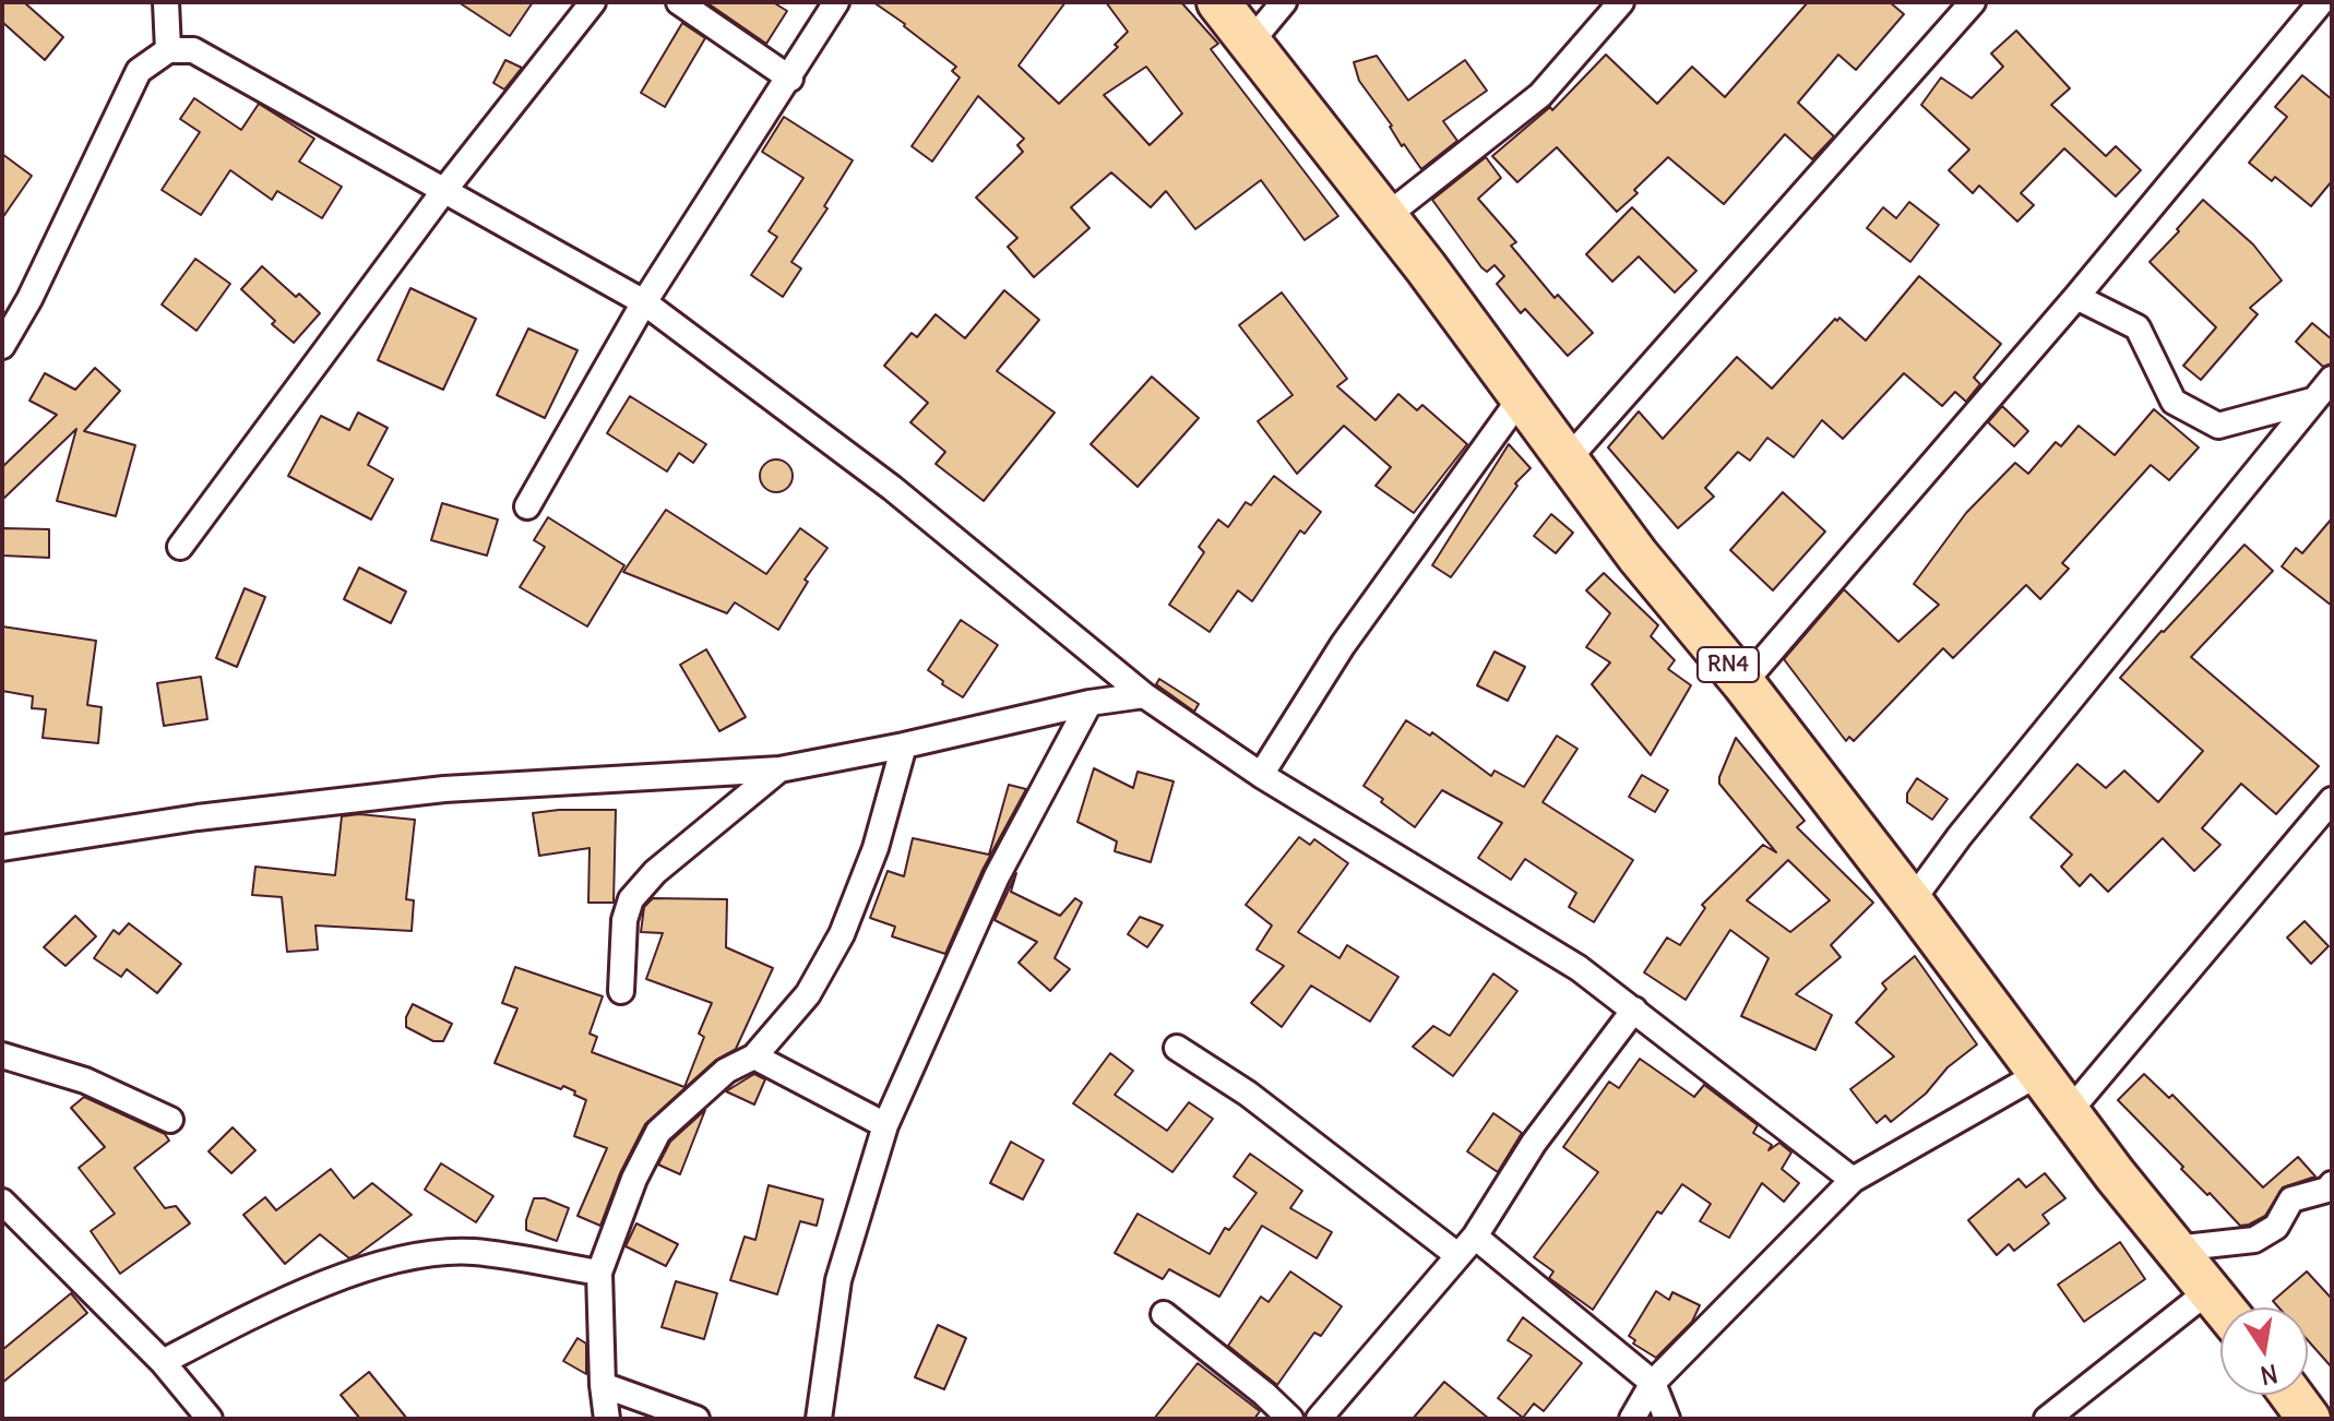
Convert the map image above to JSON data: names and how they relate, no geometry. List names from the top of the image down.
{
  "streets": {
    "highway": ["RN4"]
  },
  "north": "bottom"
}
